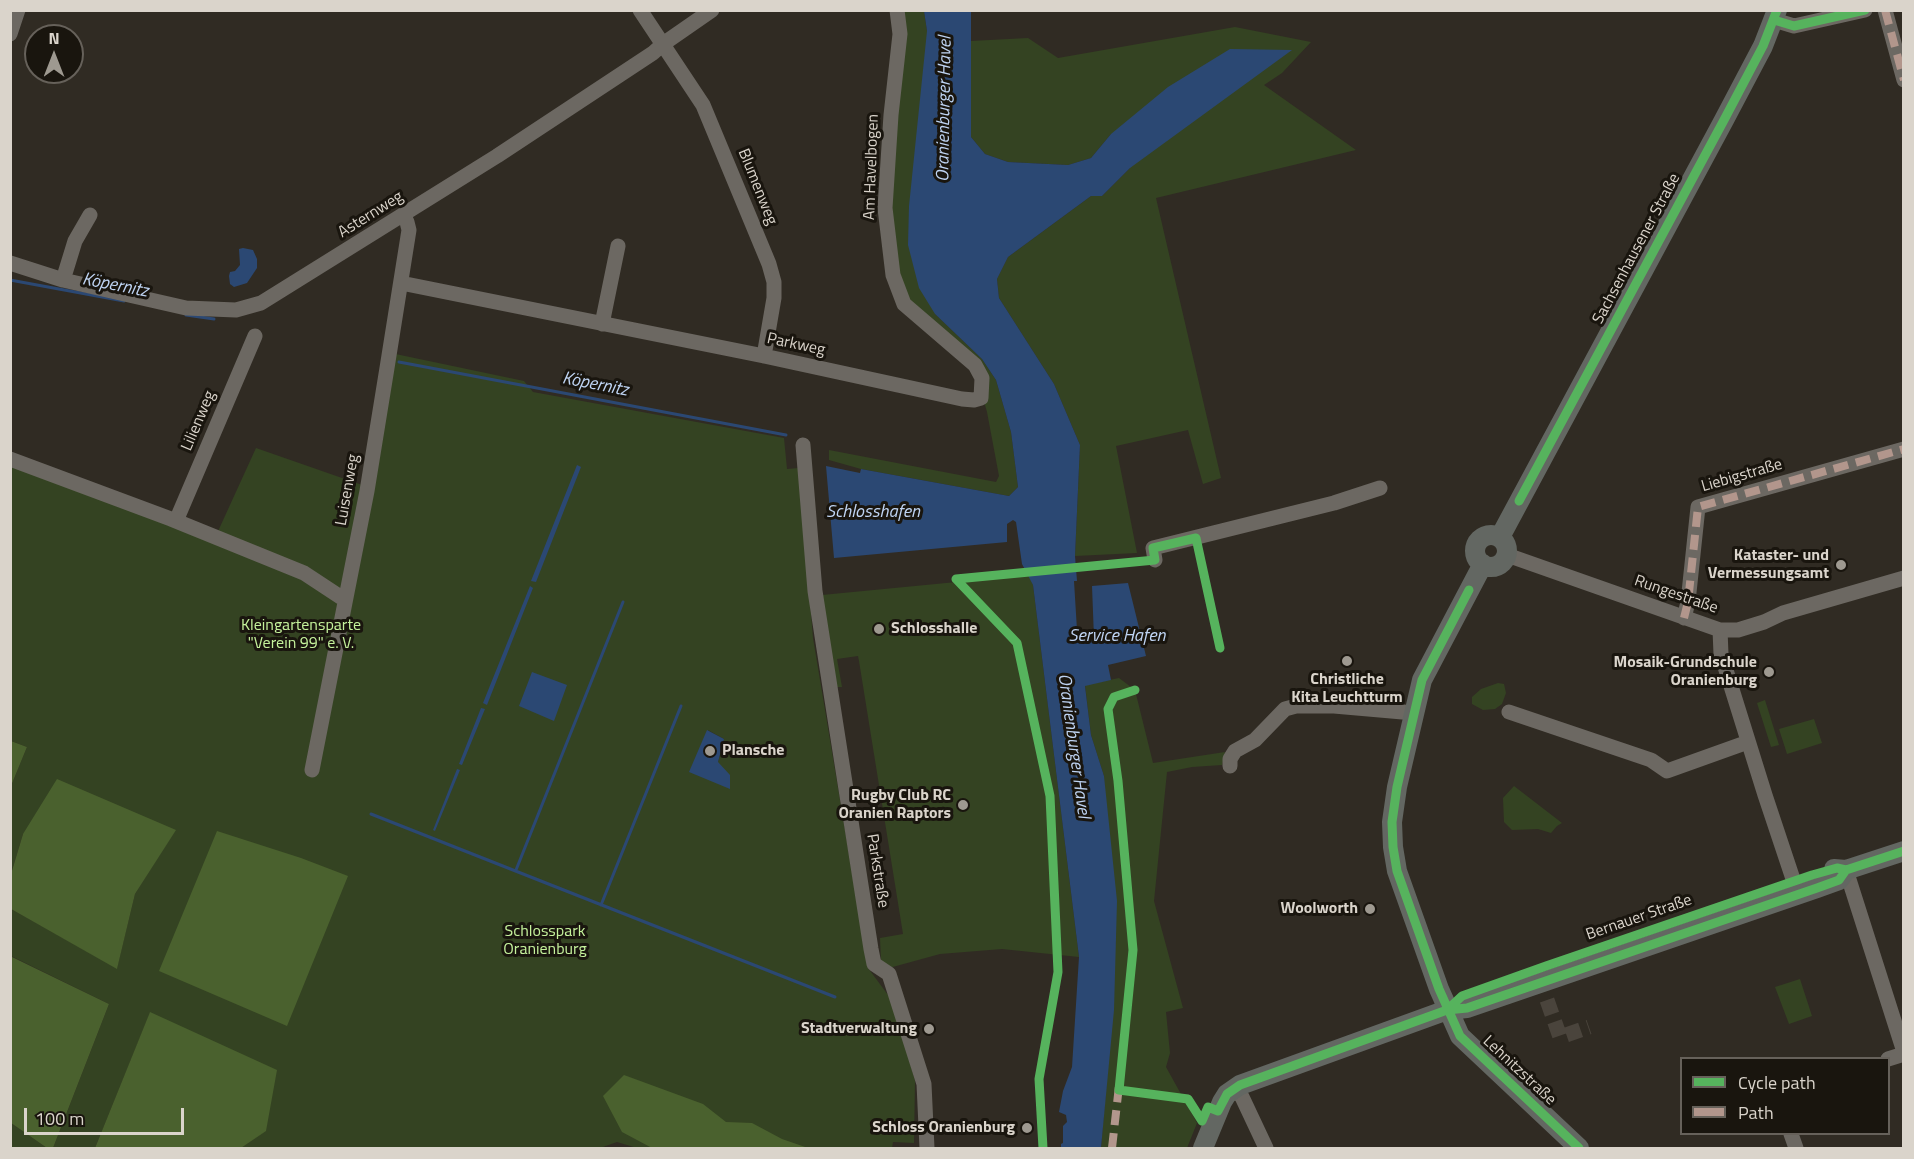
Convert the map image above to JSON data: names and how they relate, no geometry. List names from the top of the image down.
{
  "streets": {
    "main road": ["Sachsenhausener Straße", "Bernauer Straße", "Lehnitzstraße"],
    "street": [
      "Am Havelbogen",
      "Blumenweg",
      "Asternweg",
      "Parkweg",
      "Lilienweg",
      "Liebigstraße",
      "Luisenweg",
      "Rungestraße",
      "Parkstraße"
    ]
  },
  "crossings": [
    ["Am Havelbogen", "Parkweg"],
    ["Blumenweg", "Asternweg"],
    ["Blumenweg", "Parkweg"],
    ["Asternweg", "Luisenweg"],
    ["Sachsenhausener Straße", "Rungestraße"],
    ["Parkweg", "Luisenweg"],
    ["Liebigstraße", "Rungestraße"],
    ["Bernauer Straße", "Lehnitzstraße"]
  ],
  "water": [
    "Oranienburger Havel",
    "Köpernitz",
    "Schlosshafen",
    "Service Hafen"
  ],
  "parks": ["Kleingartensparte \"Verein 99\" e. V.", "Schlosspark Oranienburg"],
  "places": [
    "Kataster- und Vermessungsamt",
    "Schlosshalle",
    "Christliche Kita Leuchtturm",
    "Mosaik-Grundschule Oranienburg",
    "Plansche",
    "Rugby Club RC Oranien Raptors",
    "Woolworth",
    "Stadtverwaltung",
    "Schloss Oranienburg"
  ],
  "legend": ["Cycle path", "Path"],
  "scale_bar": "100 m",
  "north": "top"
}
